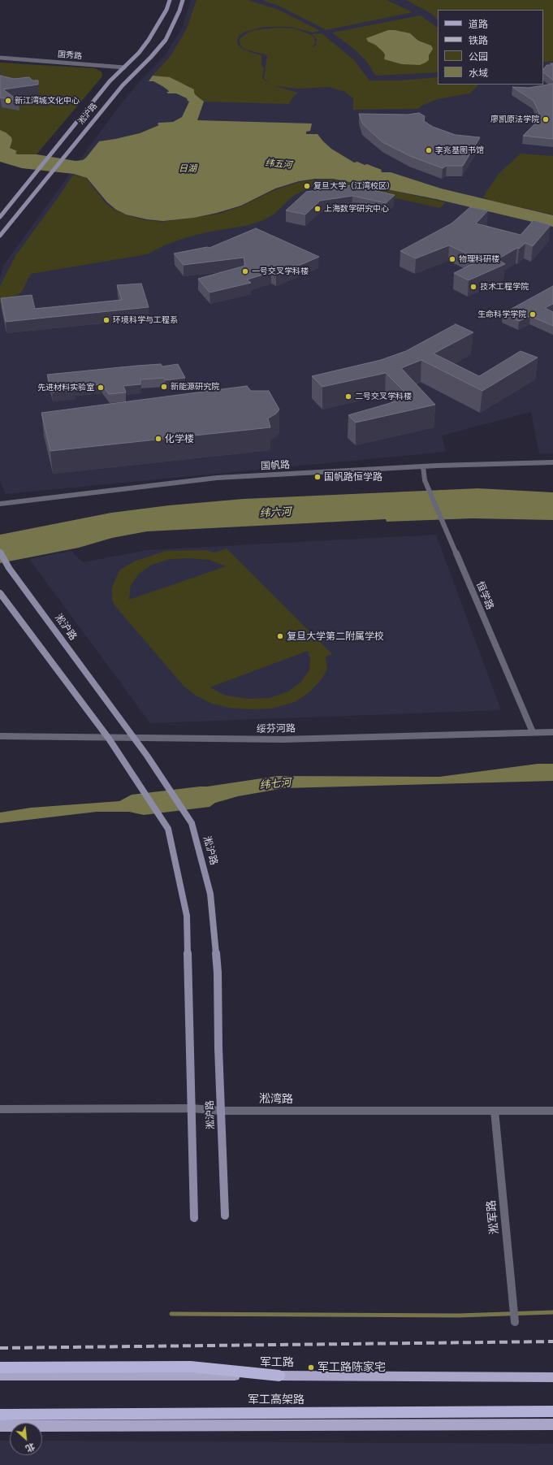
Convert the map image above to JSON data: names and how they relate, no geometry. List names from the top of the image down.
{
  "streets": {
    "highway": ["军工高架路"],
    "main road": ["淞沪路", "军工路"],
    "street": [
      "国秀路",
      "国帆路",
      "恒学路",
      "绥芬河路",
      "淞湾路",
      "淞军路"
    ]
  },
  "crossings": [
    ["国秀路", "淞沪路"],
    ["淞沪路", "绥芬河路"],
    ["淞沪路", "淞湾路"],
    ["国帆路", "恒学路"],
    ["恒学路", "绥芬河路"],
    ["淞湾路", "淞军路"]
  ],
  "water": [
    "纬五河",
    "日湖",
    "纬六河",
    "纬七河"
  ],
  "places": [
    "新江湾城文化中心",
    "廖凯原法学院",
    "李兆基图书馆",
    "复旦大学（江湾校区）",
    "上海数学研究中心",
    "物理科研楼",
    "一号交叉学科楼",
    "技术工程学院",
    "生命科学学院",
    "环境科学与工程系",
    "新能源研究院",
    "先进材料实验室",
    "二号交叉学科楼",
    "化学楼",
    "国帆路恒学路",
    "复旦大学第二附属学校",
    "军工路陈家宅"
  ],
  "legend": [
    "道路",
    "铁路",
    "公园",
    "水域"
  ],
  "north": "bottom right"
}
